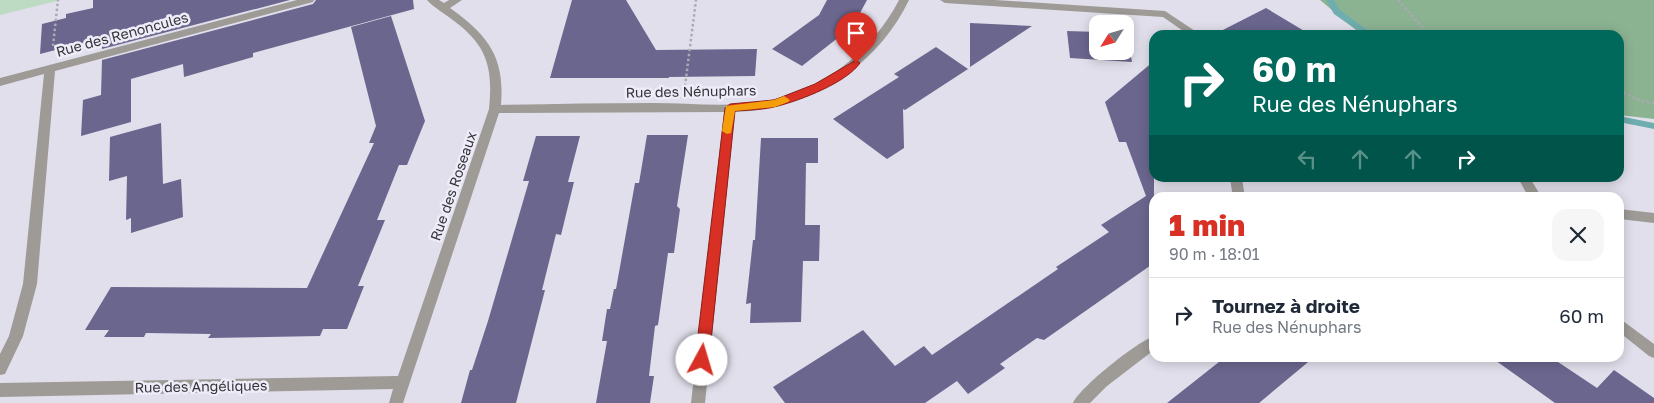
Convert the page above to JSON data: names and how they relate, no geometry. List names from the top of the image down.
{
  "streets": {
    "street": [
      "Rue des Renoncules",
      "Rue des Nénuphars",
      "Rue des Roseaux",
      "Rue des Angéliques"
    ]
  },
  "crossings": [
    ["Rue des Nénuphars", "Rue des Roseaux"],
    ["Rue des Roseaux", "Rue des Angéliques"]
  ],
  "north": "bottom left",
  "page": {
    "turn": ["60 m", "Rue des Nénuphars"],
    "heading": ["1 min", "90 m · 18:01"],
    "list": [
      {
        "name": "Tournez à droite",
        "note": "Rue des Nénuphars",
        "value": "60 m"
      }
    ]
  }
}
